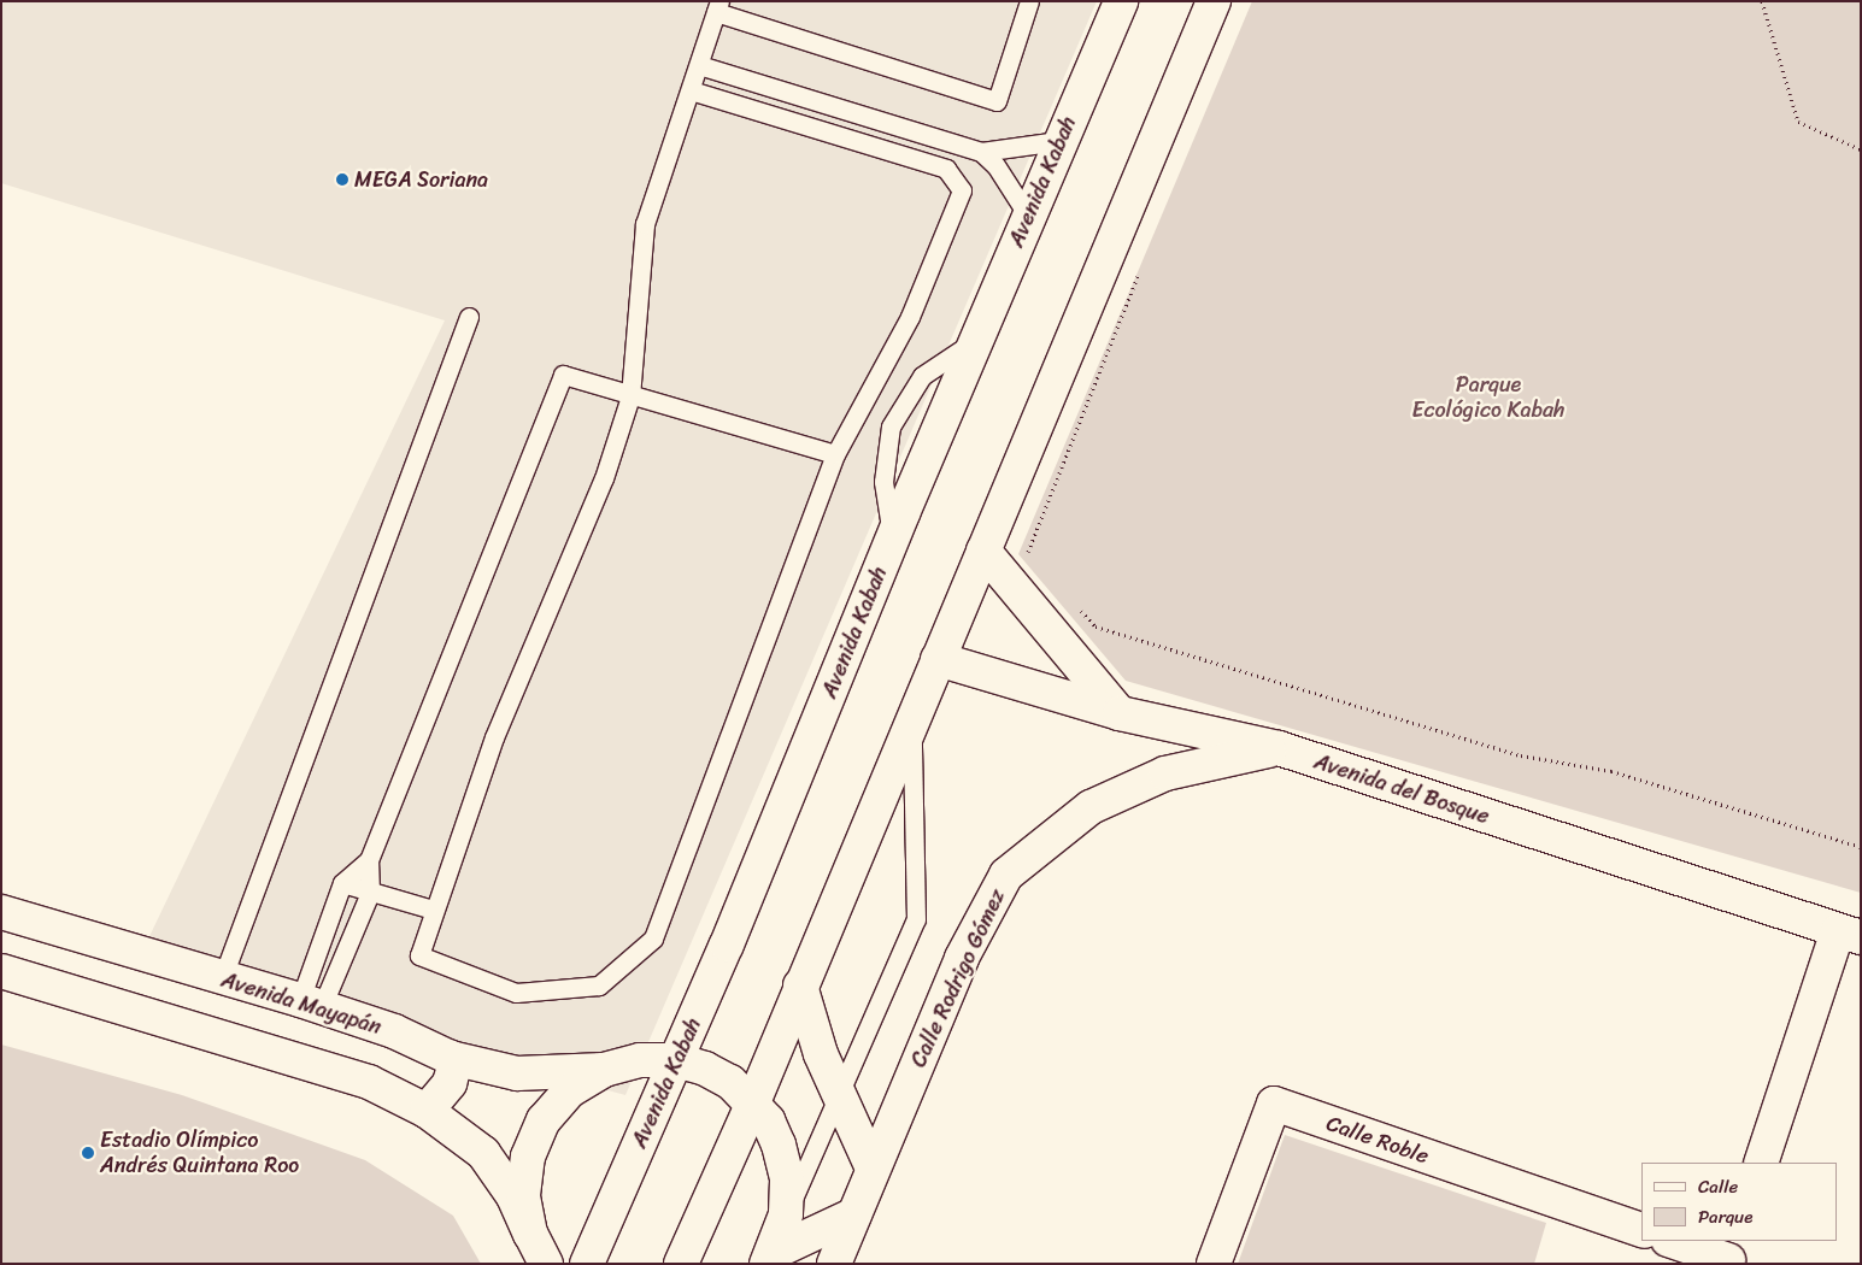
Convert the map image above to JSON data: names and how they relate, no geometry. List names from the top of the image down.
{
  "streets": {
    "street": [
      "Avenida Kabah",
      "Avenida del Bosque",
      "Calle Rodrigo Gómez",
      "Avenida Mayapán",
      "Calle Roble"
    ]
  },
  "crossings": [
    ["Avenida del Bosque", "Calle Rodrigo Gómez"]
  ],
  "parks": ["Parque Ecológico Kabah"],
  "places": ["MEGA Soriana", "Estadio Olímpico Andrés Quintana Roo"],
  "legend": ["Calle", "Parque"]
}
